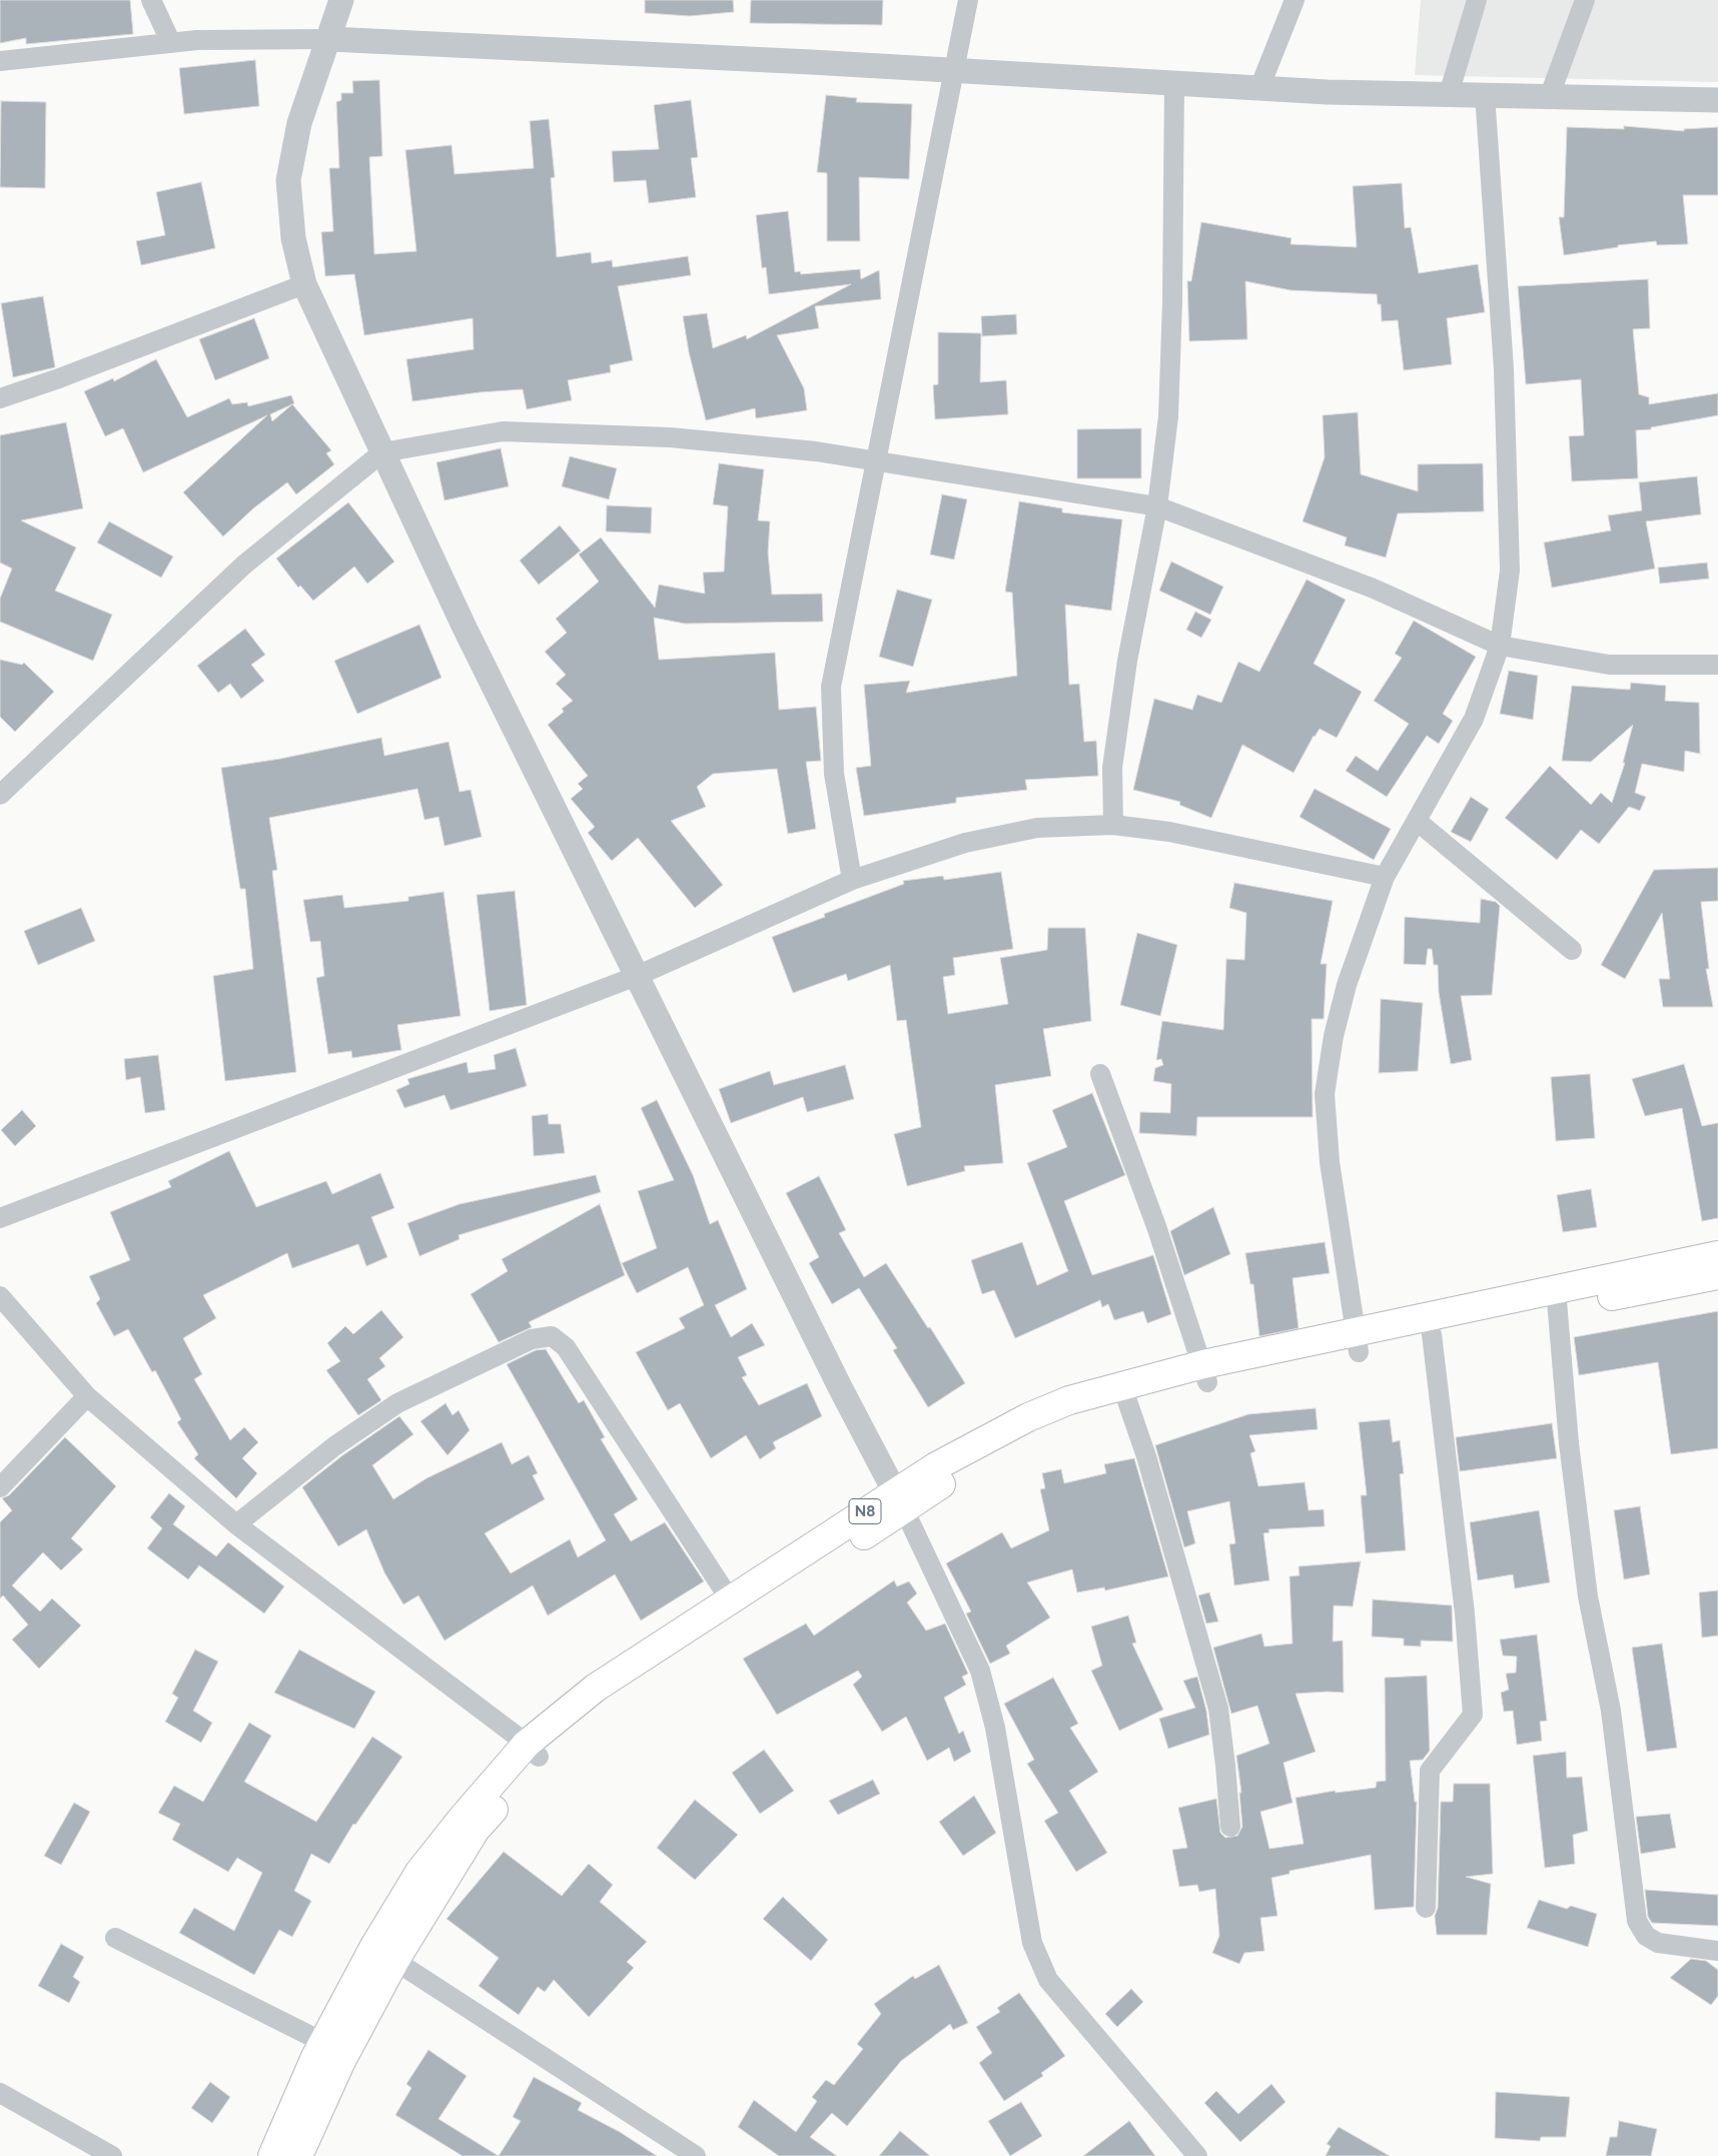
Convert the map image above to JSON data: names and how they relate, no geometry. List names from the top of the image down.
{
  "streets": {
    "highway": ["N8"]
  }
}
